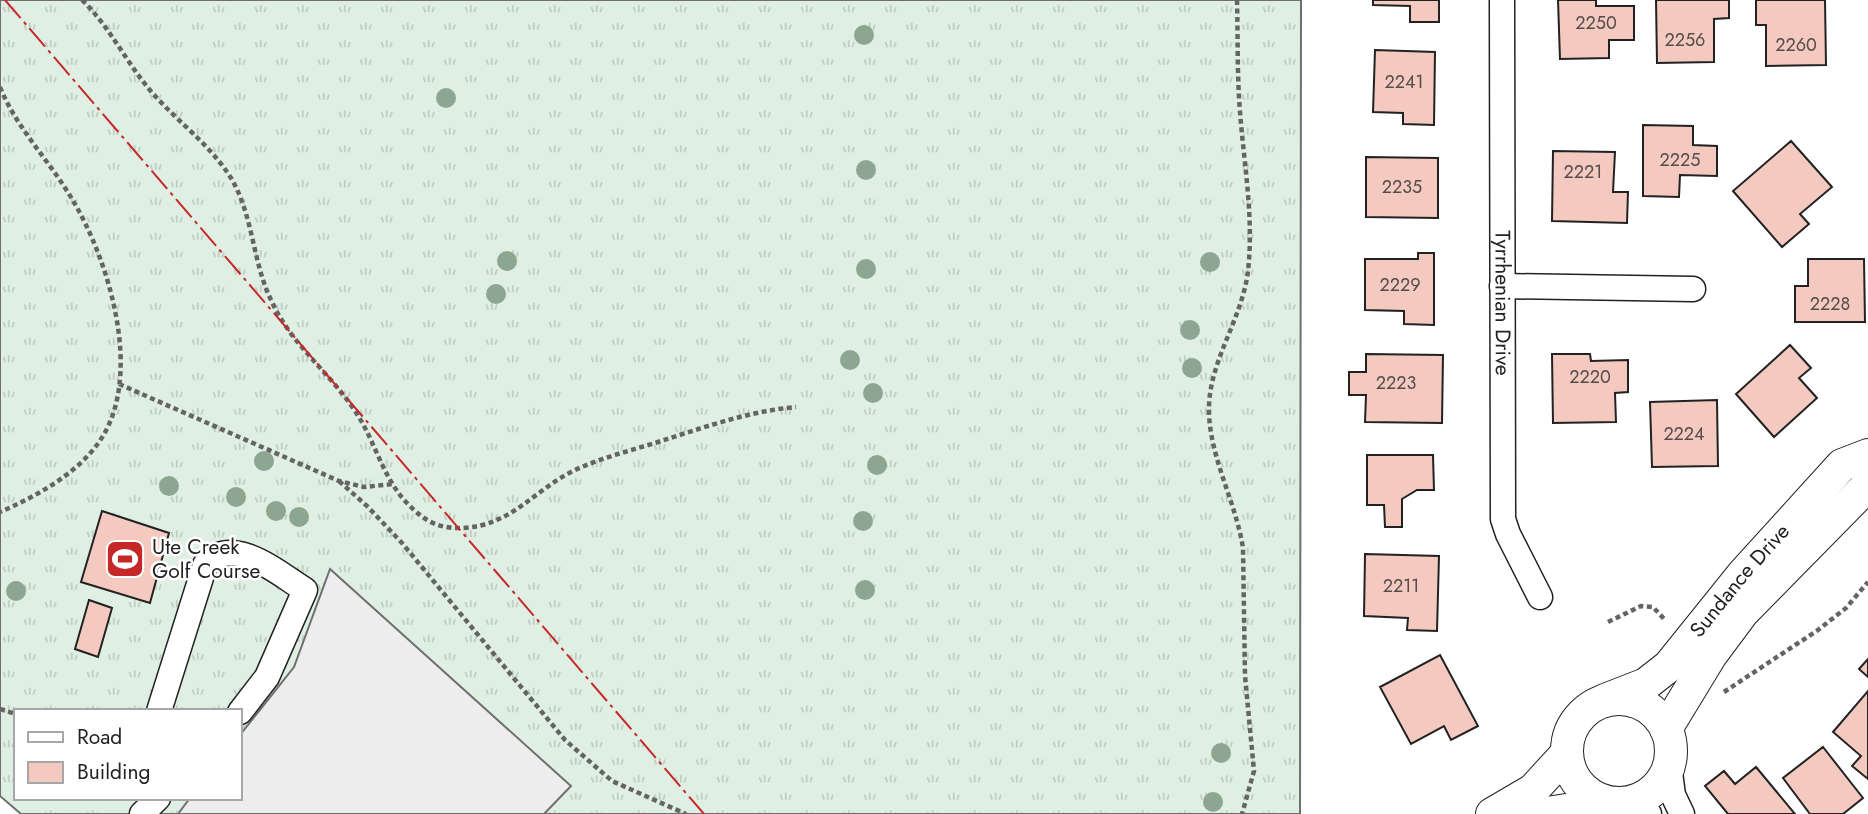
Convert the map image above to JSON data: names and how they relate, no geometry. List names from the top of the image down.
{
  "streets": {
    "street": ["Tyrrhenian Drive", "Sundance Drive"]
  },
  "places": {
    "sports": ["Ute Creek Golf Course"]
  },
  "house_numbers": [
    "2250",
    "2256",
    "2260",
    "2241",
    "2225",
    "2221",
    "2235",
    "2229",
    "2228",
    "2220",
    "2223",
    "2224",
    "2211"
  ],
  "legend": ["Road", "Building"]
}
